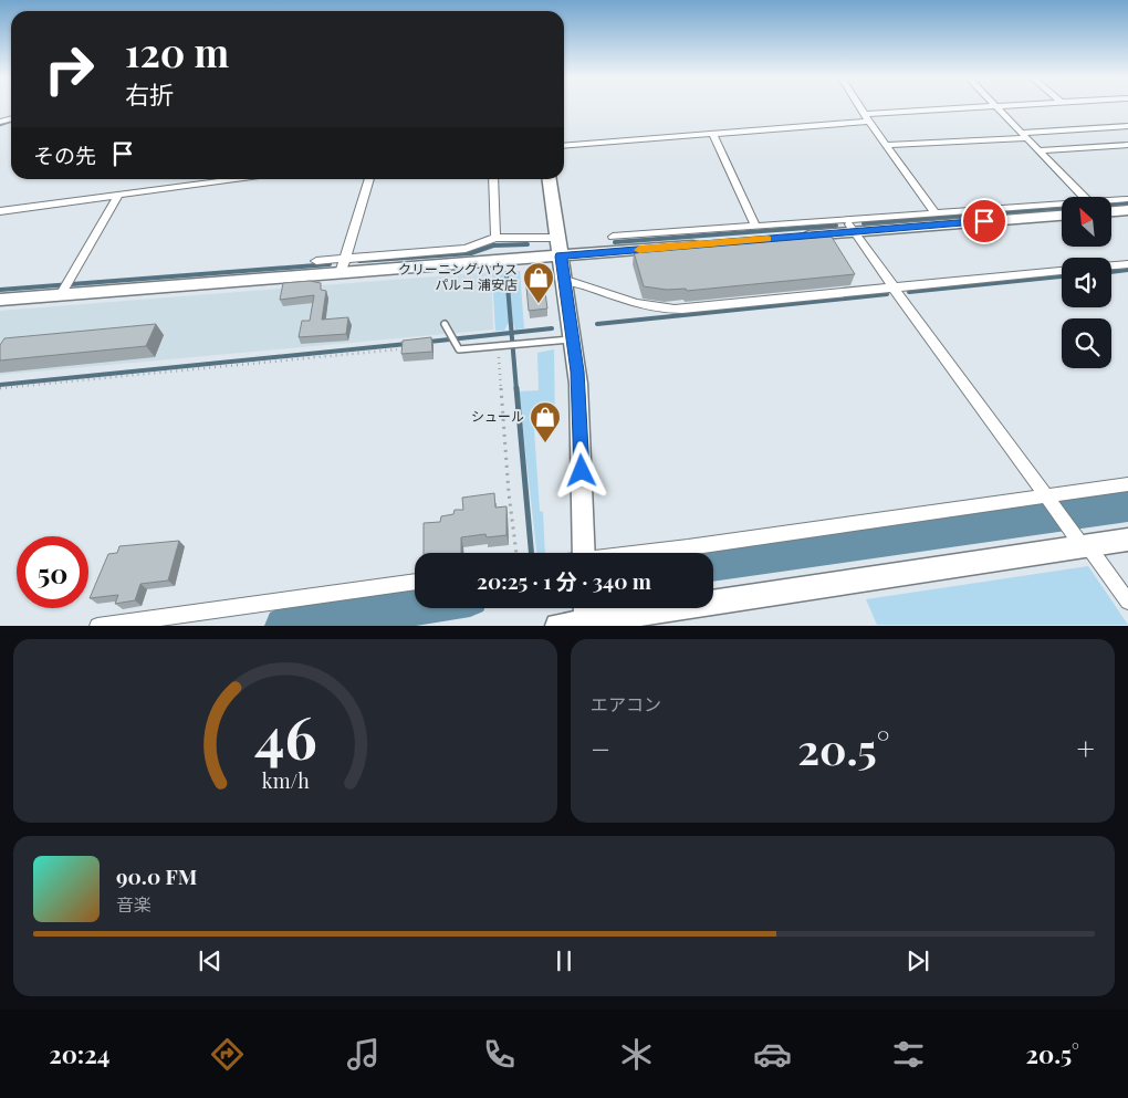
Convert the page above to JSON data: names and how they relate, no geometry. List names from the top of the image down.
{
  "places": {
    "shop": ["クリーニングハウス パルコ 浦安店", "シュール"]
  },
  "north": "top left",
  "page": {
    "turn": ["120 m", "右折"],
    "then": "その先",
    "limit": "50",
    "trip": "20:25 · 1 分 · 340 m",
    "tile": "エアコン",
    "heat": ["−", "20.5°", "+"],
    "song": ["90.0 FM", "音楽"],
    "tabs": ["20:24", "20.5°"],
    "gauge": ["46", "km/h"]
  }
}
